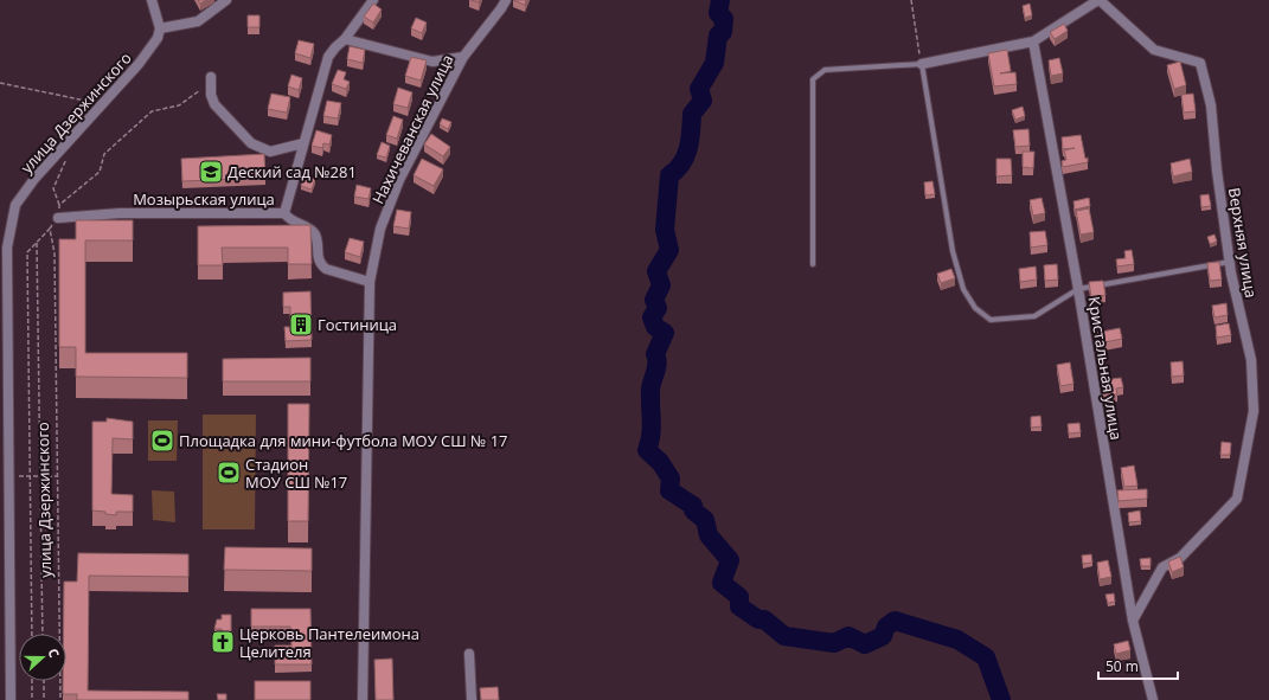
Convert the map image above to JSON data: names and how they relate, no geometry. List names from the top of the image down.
{
  "streets": {
    "street": [
      "улица Дзержинского",
      "Нахичеванская улица",
      "Мозырьская улица",
      "Верхняя улица",
      "Кристальная улица"
    ]
  },
  "crossings": [
    ["Верхняя улица", "Кристальная улица"]
  ],
  "places": {
    "school or university": ["Деский сад №281"],
    "building": ["Гостиница"],
    "sports": ["Площадка для мини-футбола МОУ СШ № 17", "Стадион МОУ СШ №17"],
    "church": ["Церковь Пантелеимона Целителя"]
  },
  "scale_bar": "50 m",
  "north": "right"
}
